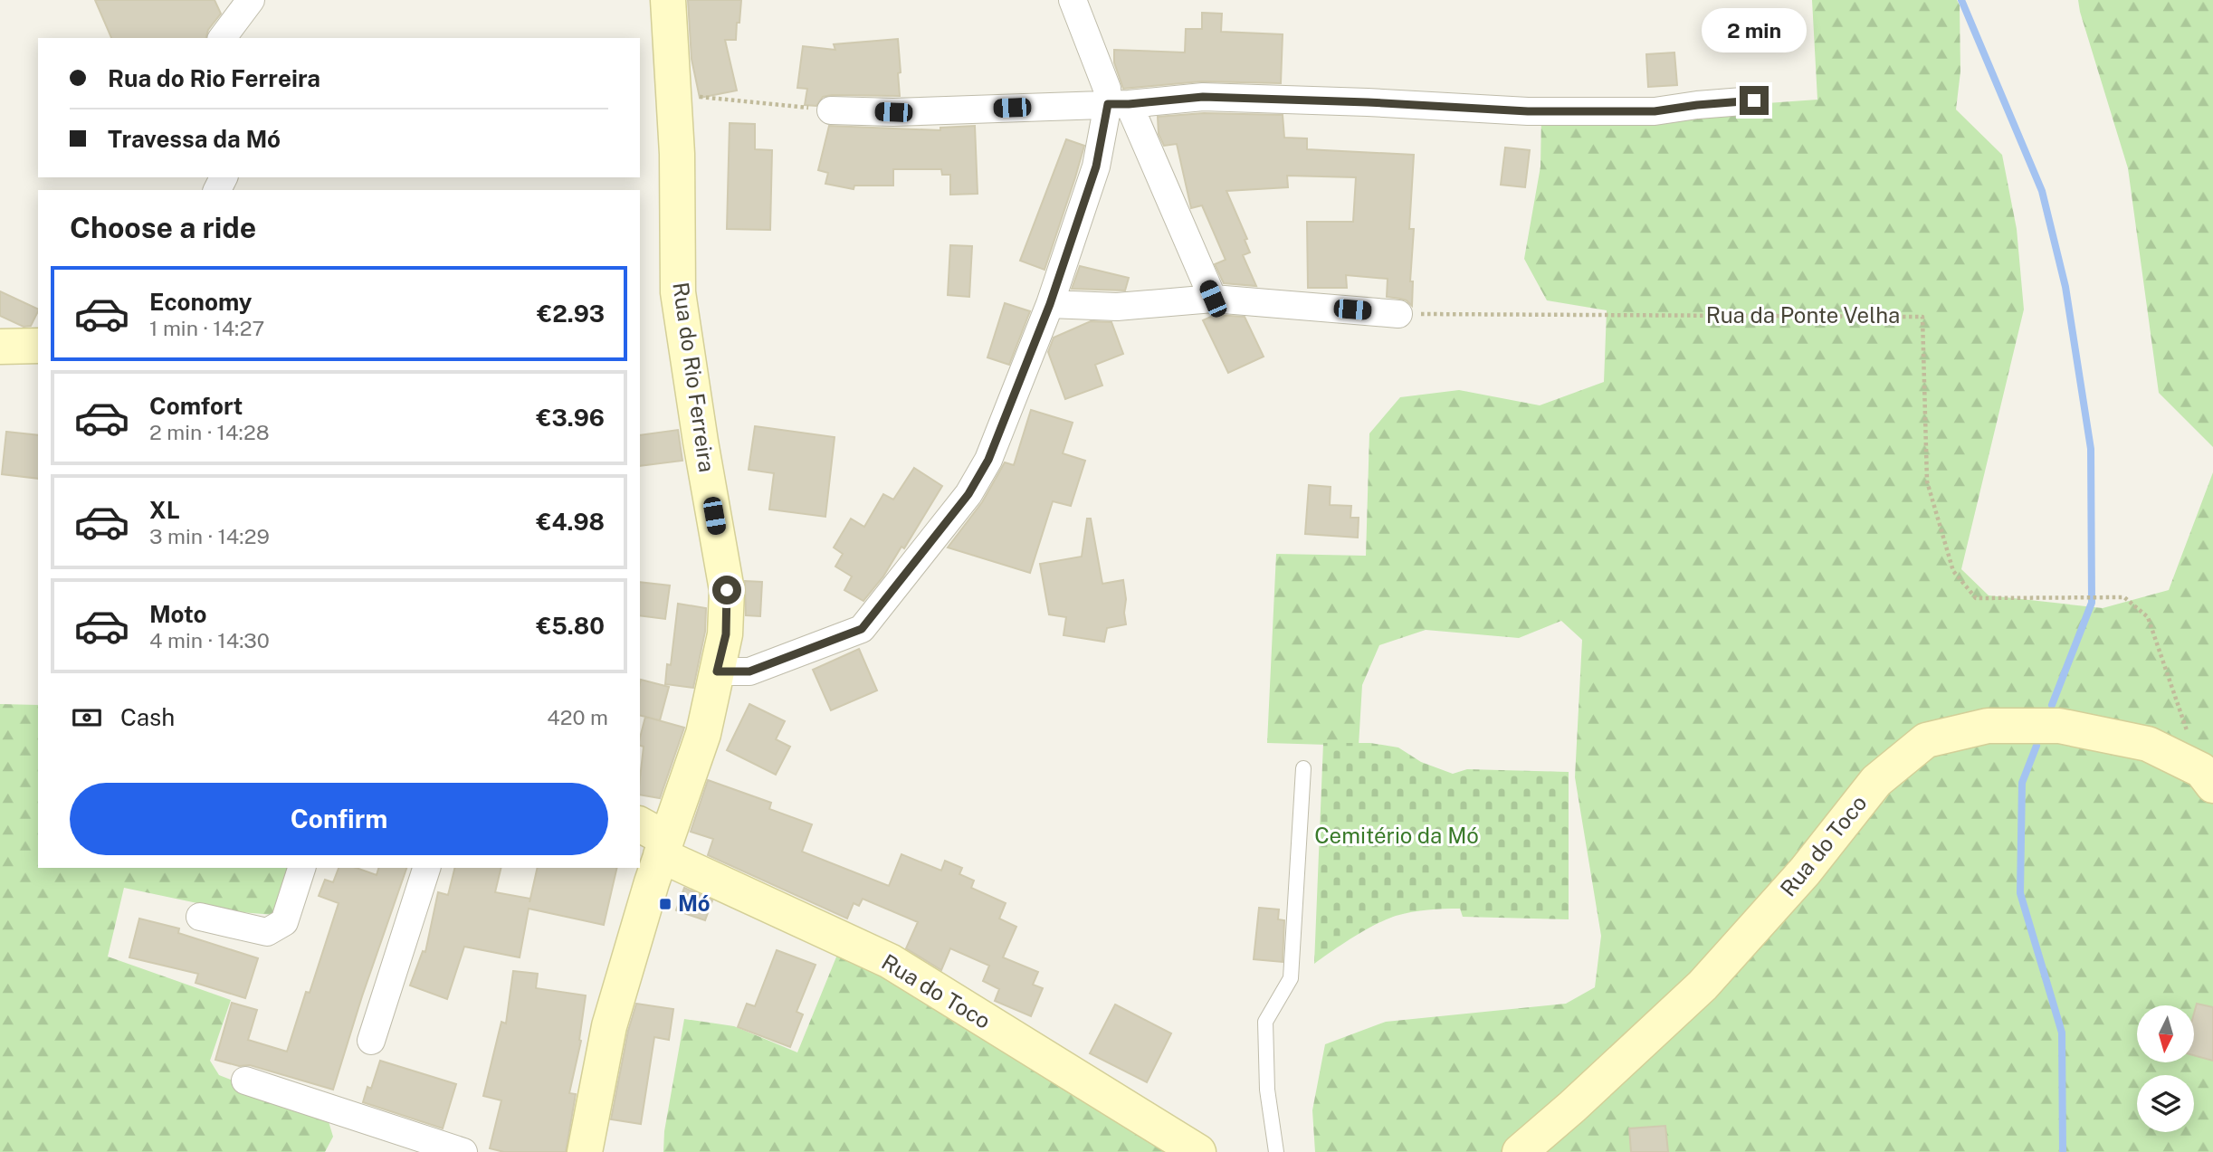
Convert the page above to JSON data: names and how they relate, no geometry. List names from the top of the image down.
{
  "streets": {
    "street": ["Rua do Rio Ferreira", "Rua do Toco"],
    "path": ["Rua da Ponte Velha"]
  },
  "crossings": [
    ["Rua da Ponte Velha", "Rua do Toco"],
    ["Rua do Rio Ferreira", "Rua do Toco"]
  ],
  "parks": ["Cemitério da Mó"],
  "places": {
    "transit": ["Mó"]
  },
  "north": "bottom",
  "page": {
    "bubble": "2 min",
    "banner": ["Rua do Rio Ferreira", "Travessa da Mó"],
    "heading": "Choose a ride",
    "list": [
      {
        "name": "Economy",
        "note": "1 min · 14:27",
        "value": "€2.93"
      },
      {
        "name": "Comfort",
        "note": "2 min · 14:28",
        "value": "€3.96"
      },
      {
        "name": "XL",
        "note": "3 min · 14:29",
        "value": "€4.98"
      },
      {
        "name": "Moto",
        "note": "4 min · 14:30",
        "value": "€5.80"
      }
    ],
    "pay": ["Cash", "420 m"],
    "buttons": "Confirm"
  }
}
